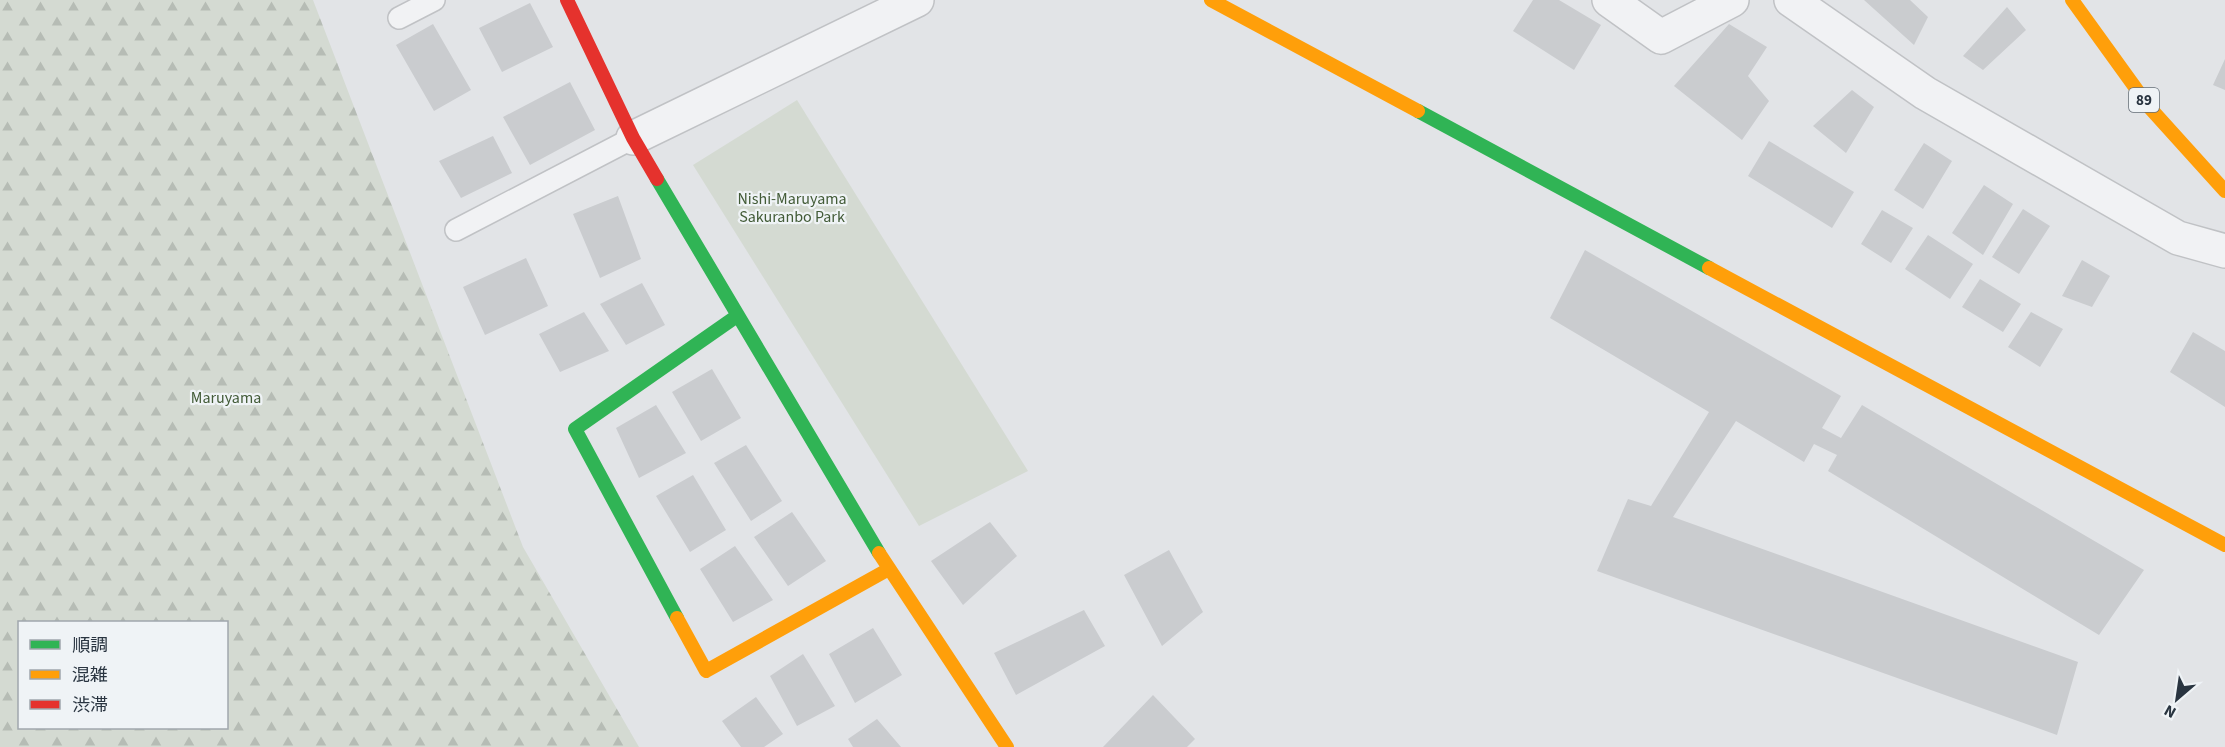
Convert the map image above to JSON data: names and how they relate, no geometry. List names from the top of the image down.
{
  "streets": {
    "street": ["89"]
  },
  "parks": ["Nishi-Maruyama Sakuranbo Park", "Maruyama"],
  "legend": ["順調", "混雑", "渋滞"],
  "north": "bottom left"
}
